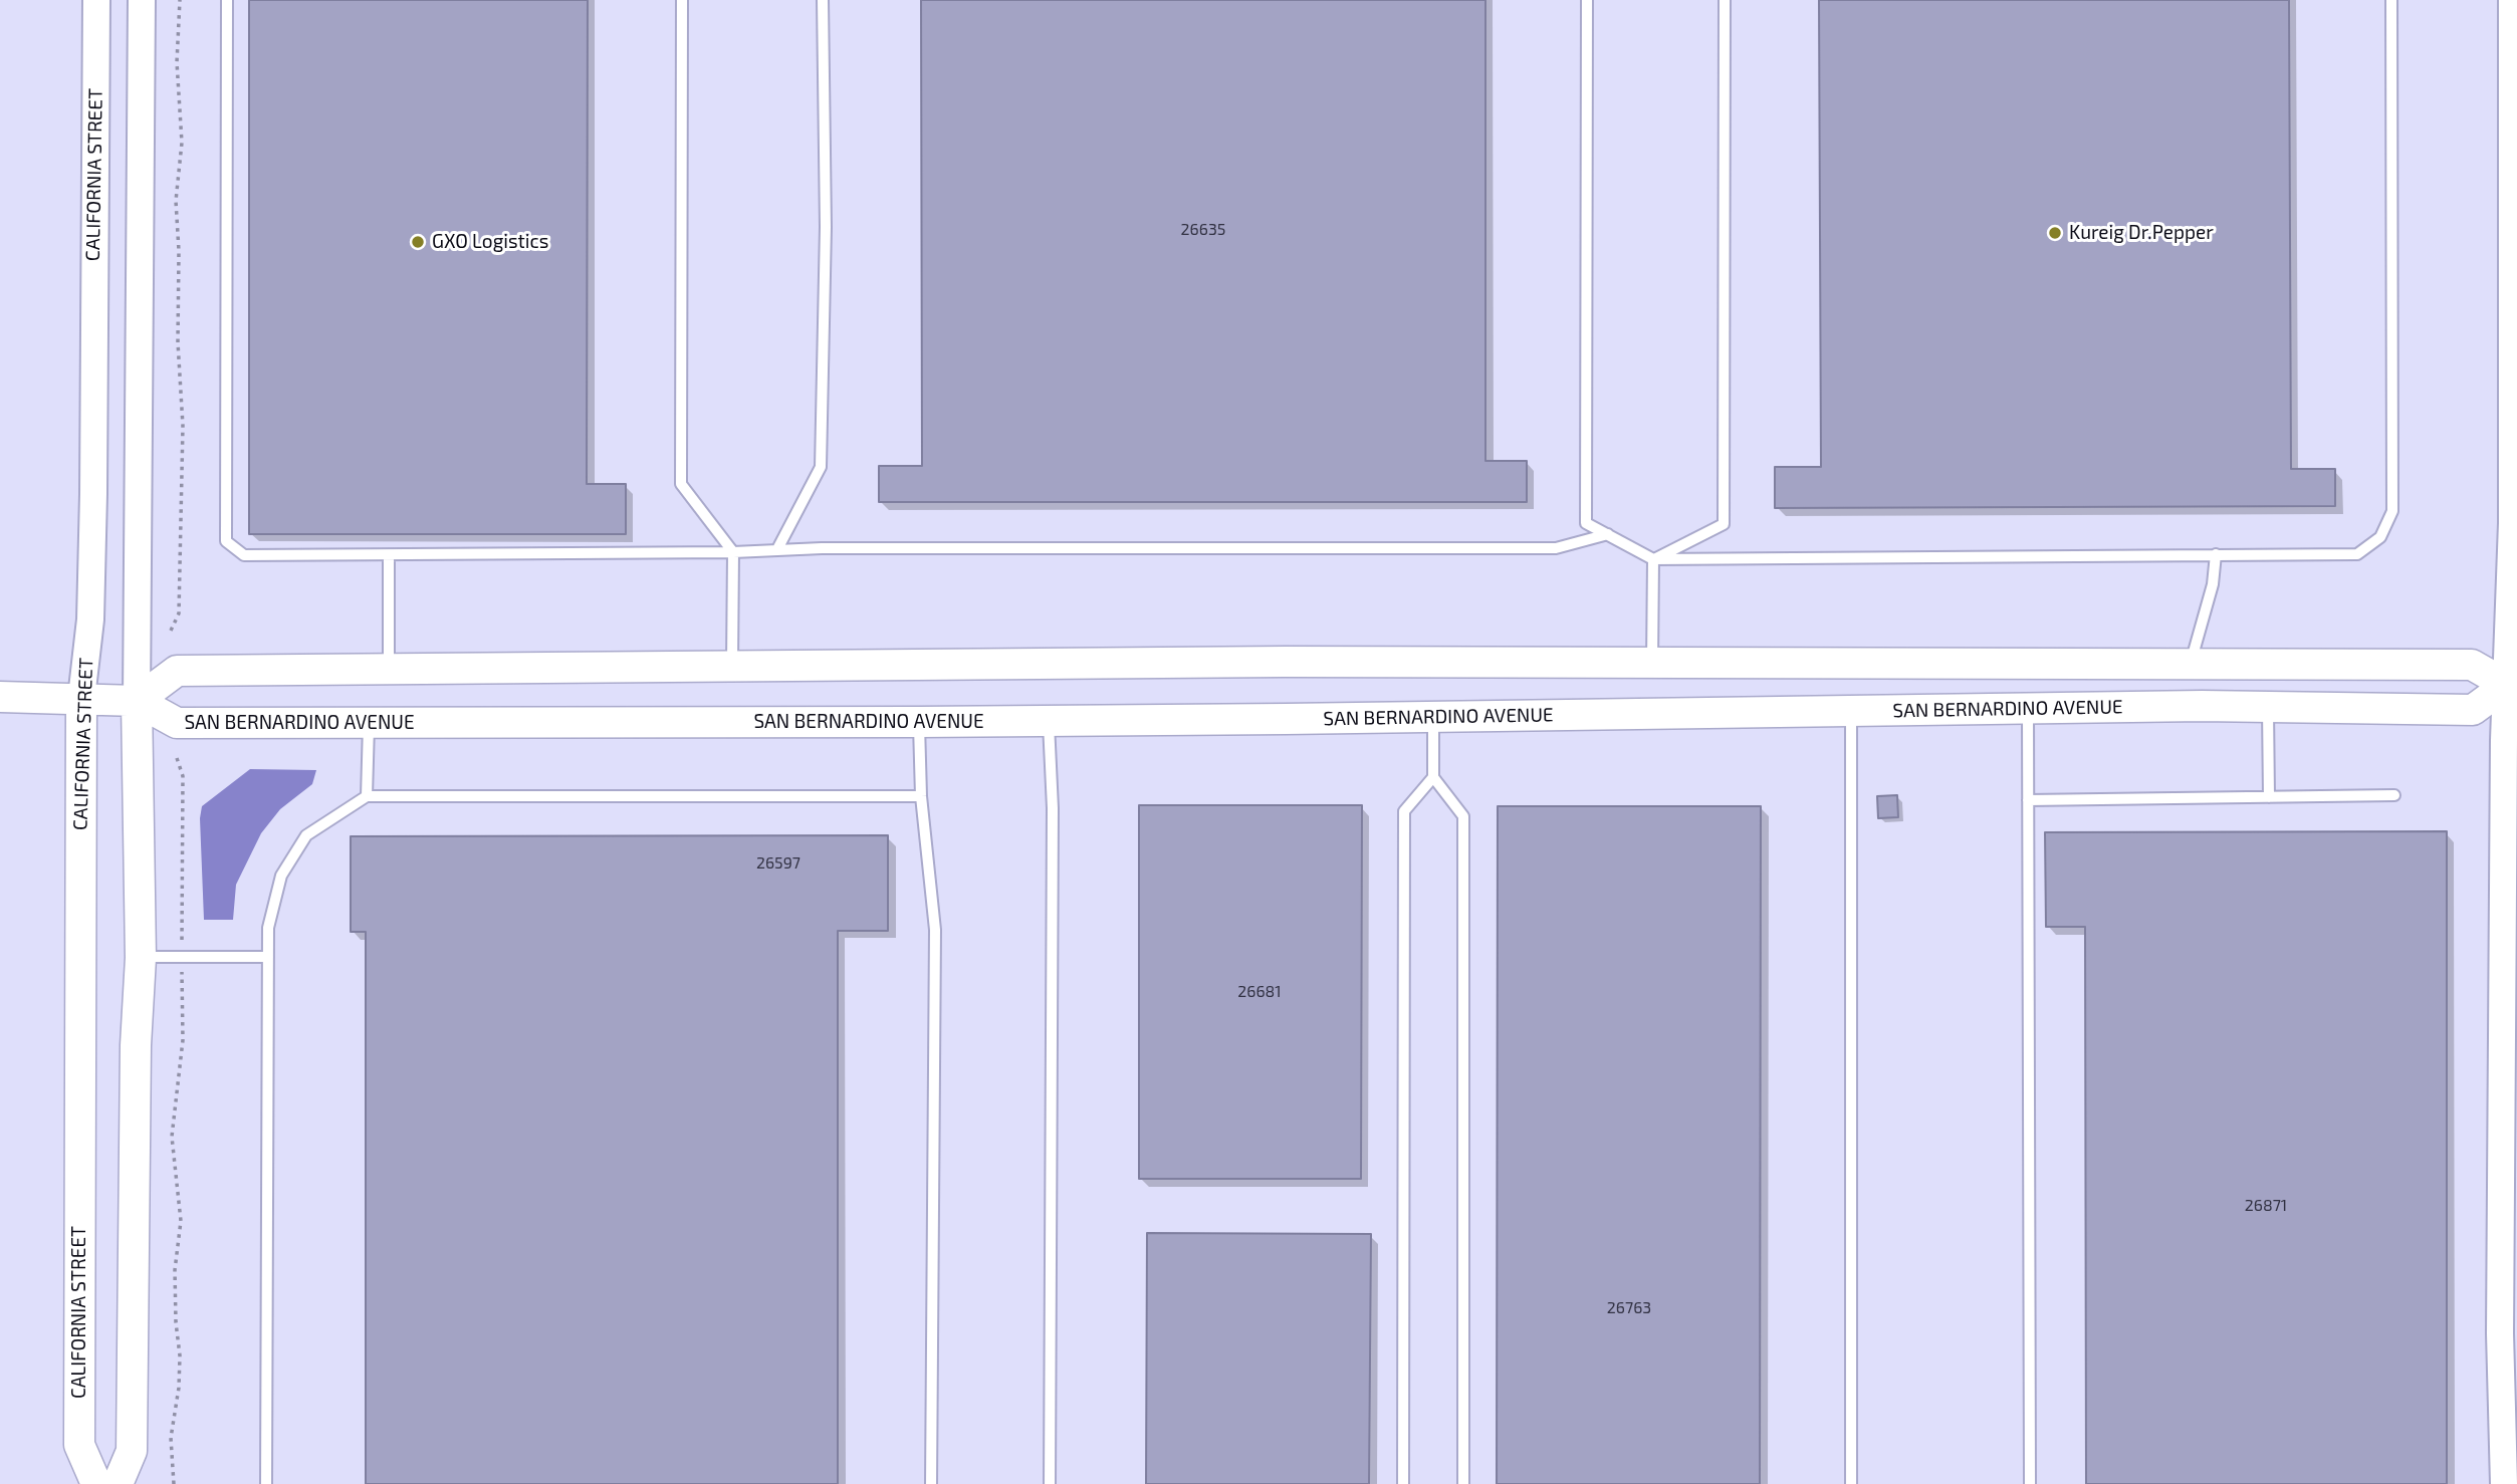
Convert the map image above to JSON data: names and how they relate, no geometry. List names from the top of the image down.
{
  "streets": {
    "main road": ["CALIFORNIA STREET", "SAN BERNARDINO AVENUE"]
  },
  "places": ["Kureig Dr.Pepper", "GXO Logistics"],
  "house_numbers": [
    "26635",
    "26597",
    "26681",
    "26871",
    "26763"
  ]
}
